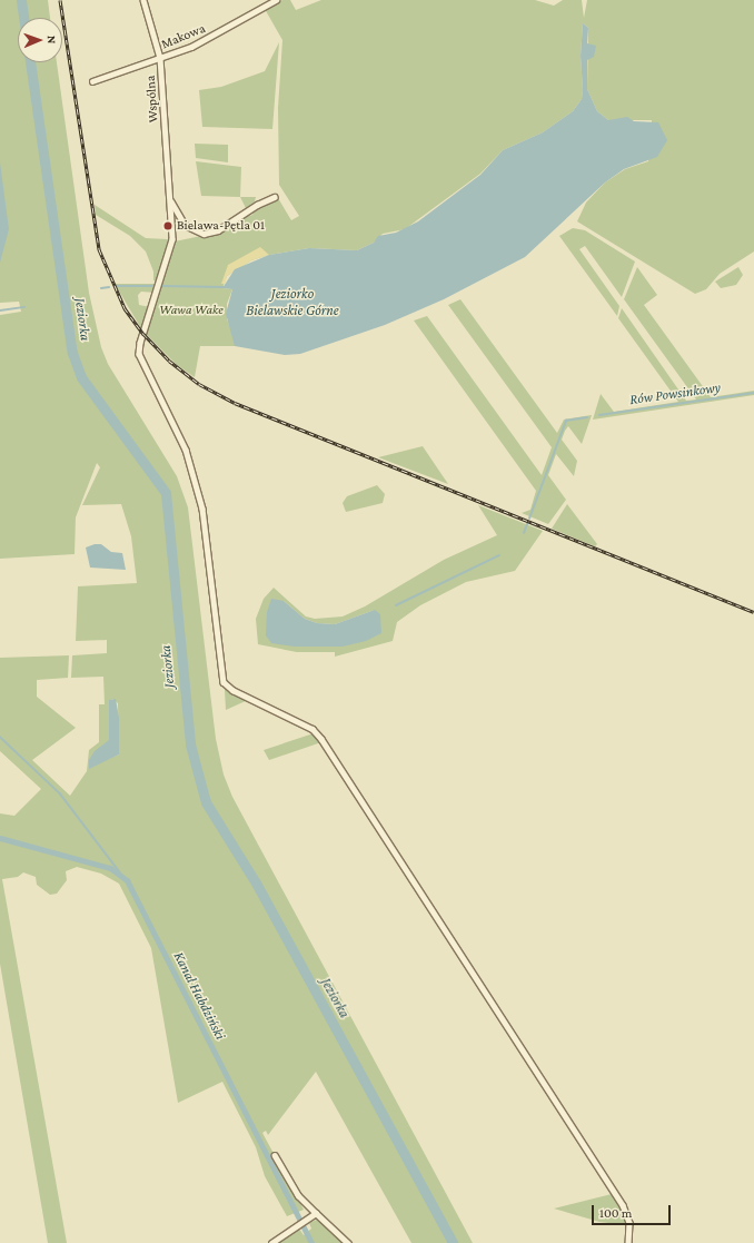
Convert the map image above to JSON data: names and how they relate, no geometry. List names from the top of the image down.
{
  "streets": {
    "street": ["Makowa", "Wspólna"]
  },
  "crossings": [
    ["Makowa", "Wspólna"]
  ],
  "water": [
    "Jeziorko Bielawskie Górne",
    "Jeziorka",
    "Rów Powsinkowy",
    "Kanał Habdziński"
  ],
  "parks": ["Wawa Wake"],
  "places": ["Bielawa-Pętla 01"],
  "scale_bar": "100 m",
  "north": "right"
}
